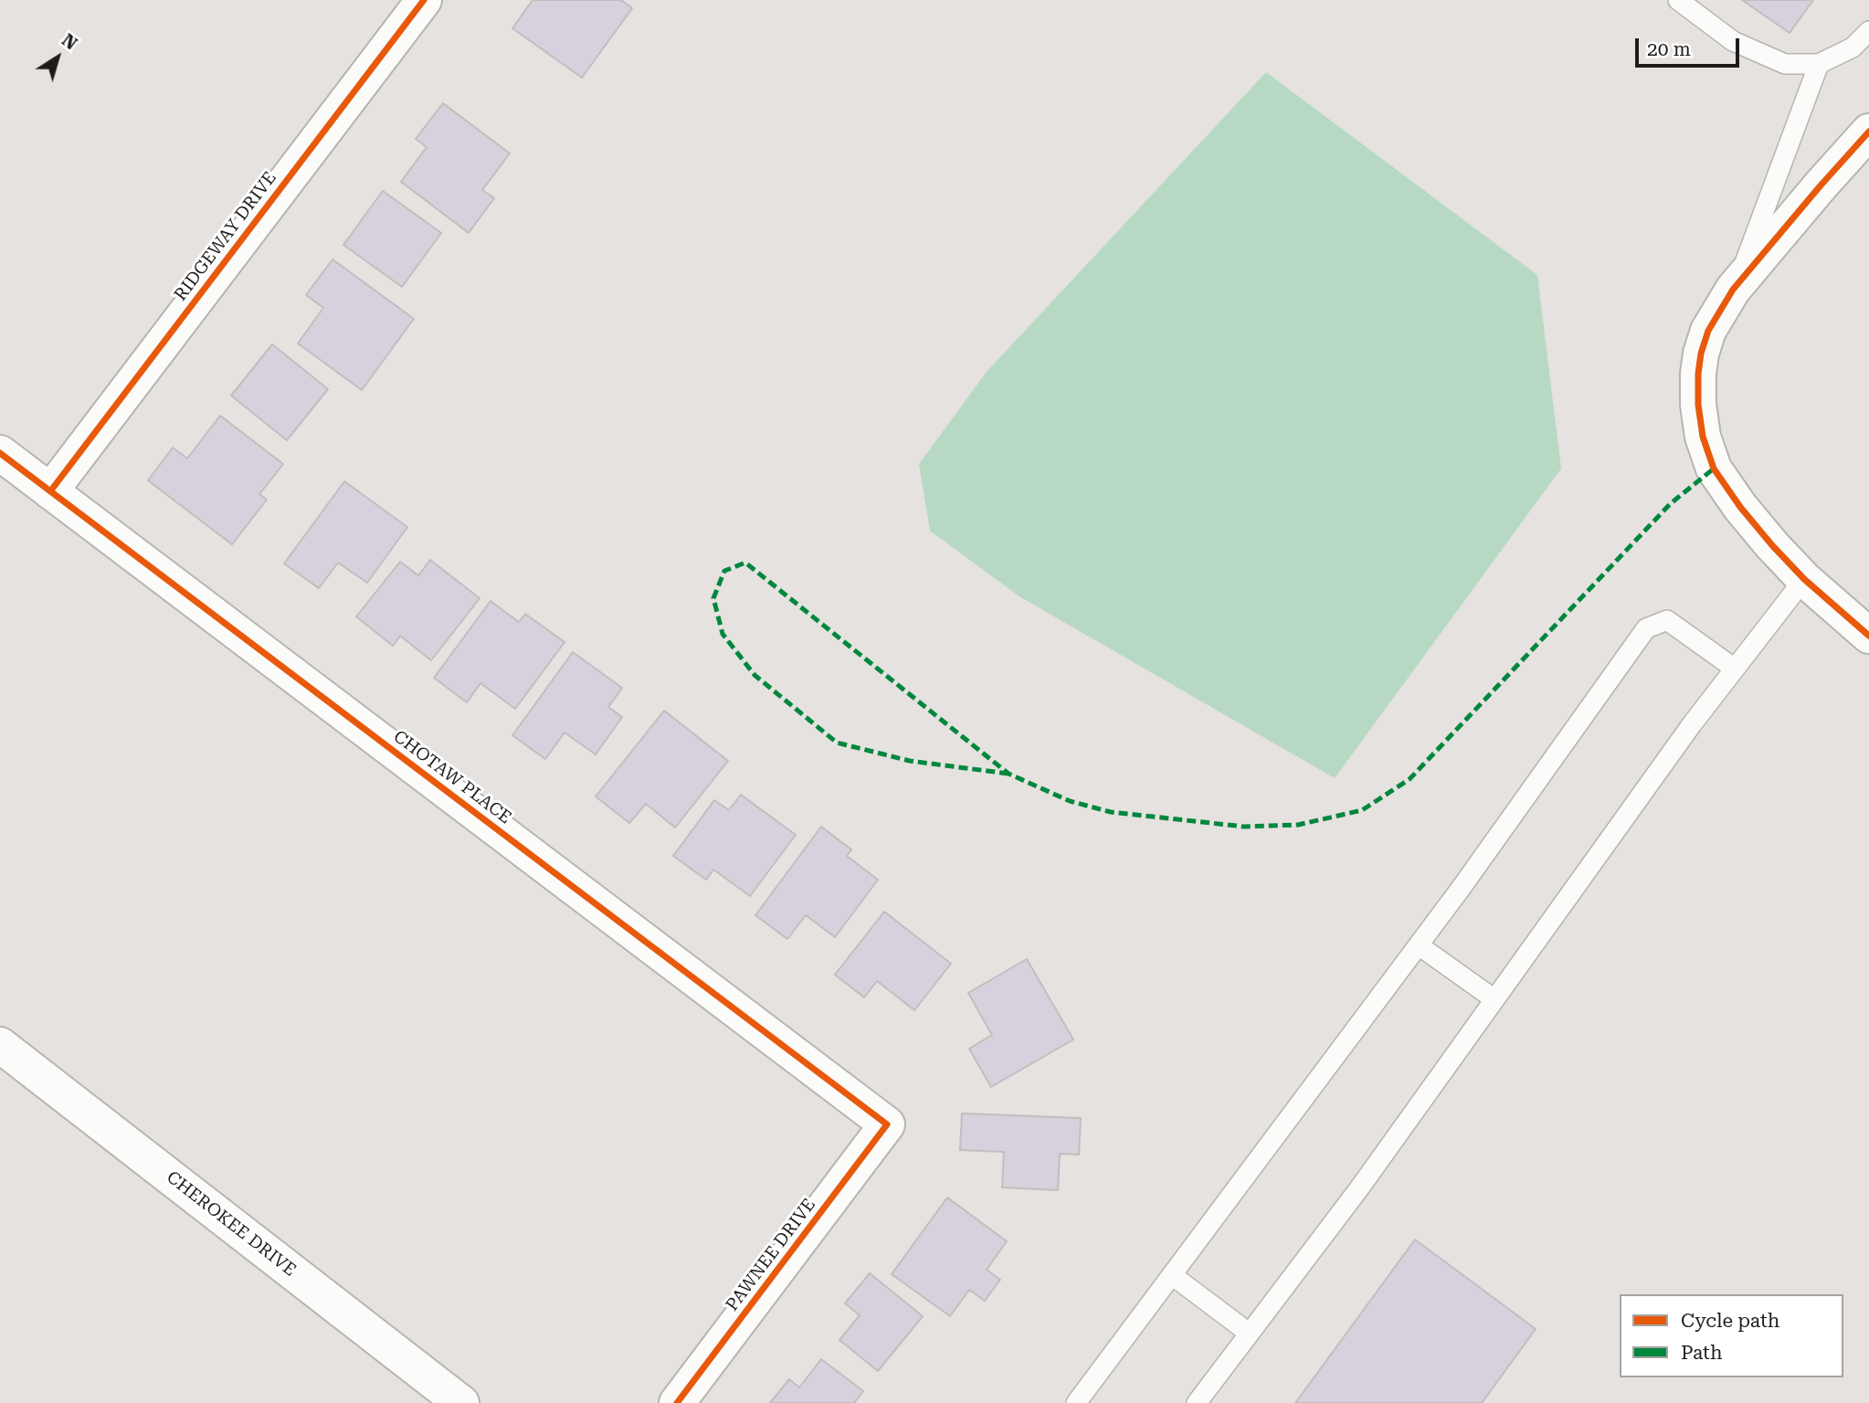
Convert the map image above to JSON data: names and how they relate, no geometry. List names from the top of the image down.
{
  "streets": {
    "street": [
      "RIDGEWAY DRIVE",
      "CHOTAW PLACE",
      "CHEROKEE DRIVE",
      "PAWNEE DRIVE"
    ]
  },
  "crossings": [
    ["RIDGEWAY DRIVE", "CHOTAW PLACE"],
    ["CHOTAW PLACE", "PAWNEE DRIVE"]
  ],
  "legend": ["Cycle path", "Path"],
  "scale_bar": "20 m",
  "north": "top right"
}
